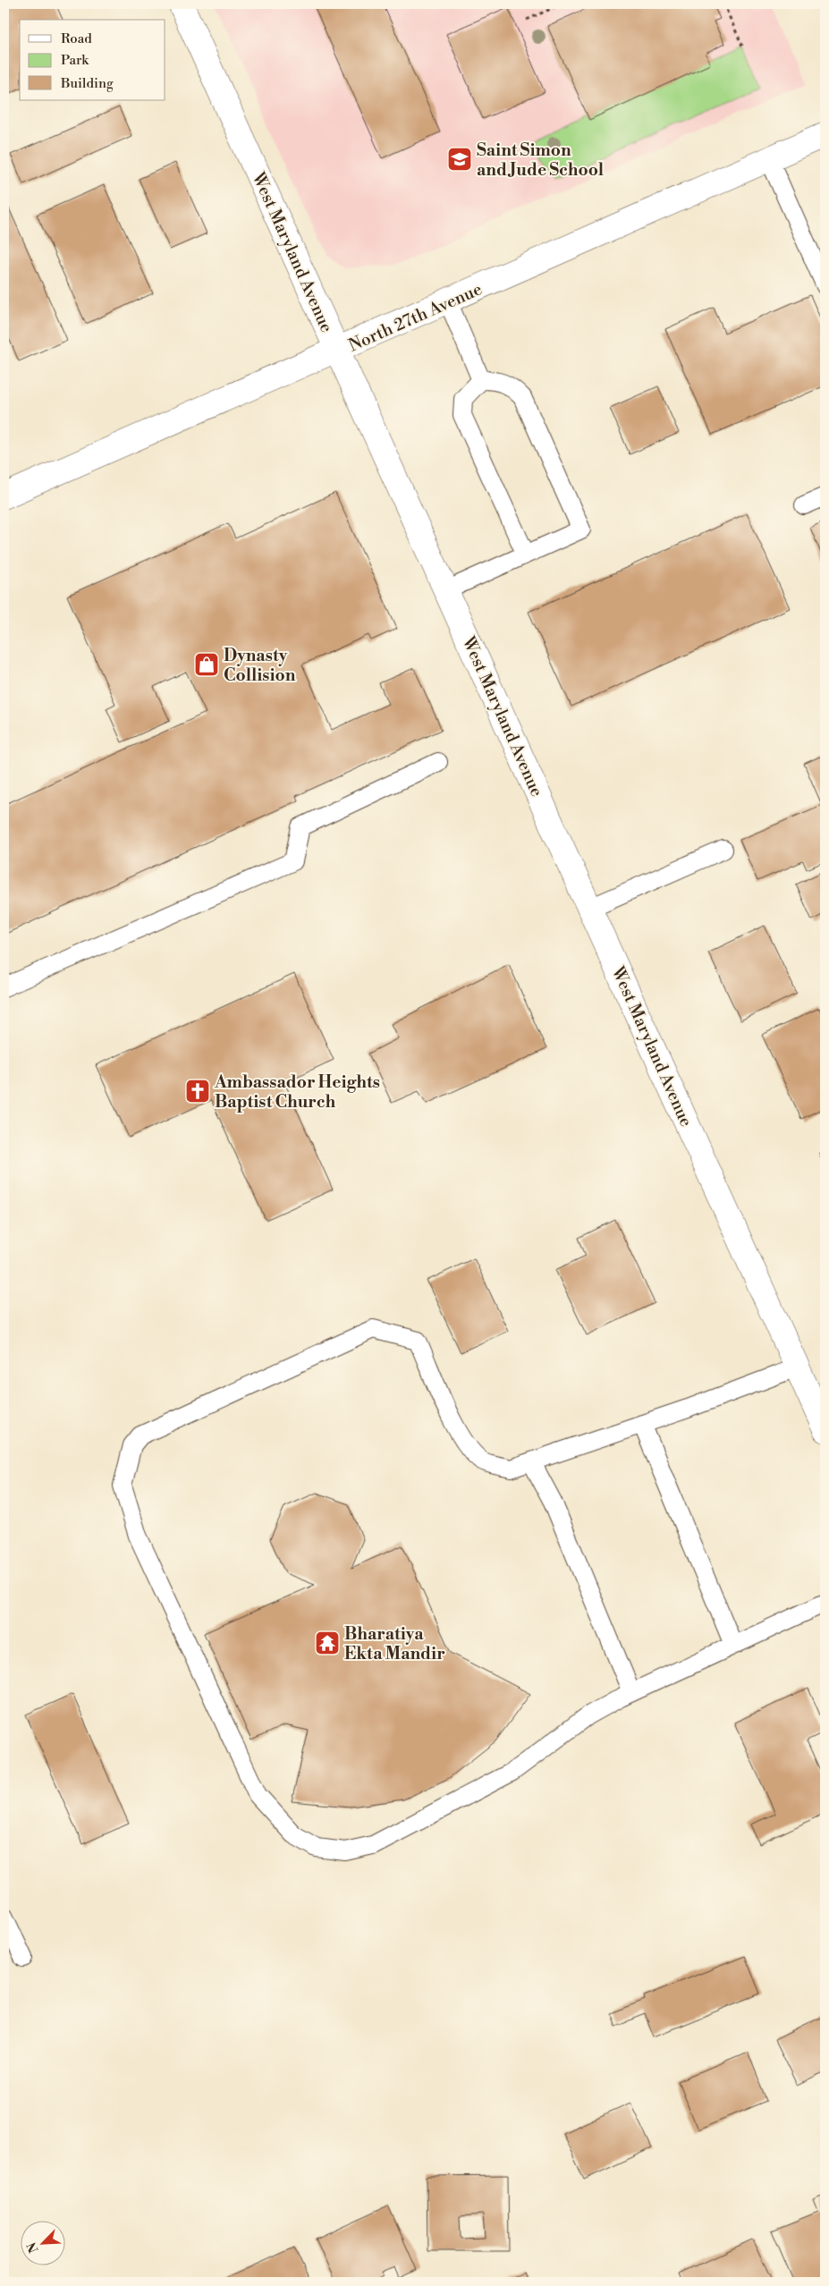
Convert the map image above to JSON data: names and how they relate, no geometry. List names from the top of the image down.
{
  "streets": {
    "street": ["West Maryland Avenue", "North 27th Avenue"]
  },
  "crossings": [
    ["West Maryland Avenue", "North 27th Avenue"]
  ],
  "places": {
    "school or university": ["Saint Simon and Jude School"],
    "shop": ["Dynasty Collision"],
    "church": ["Ambassador Heights Baptist Church"],
    "temple": ["Bharatiya Ekta Mandir"]
  },
  "legend": ["Road", "Park", "Building"],
  "north": "bottom left"
}
